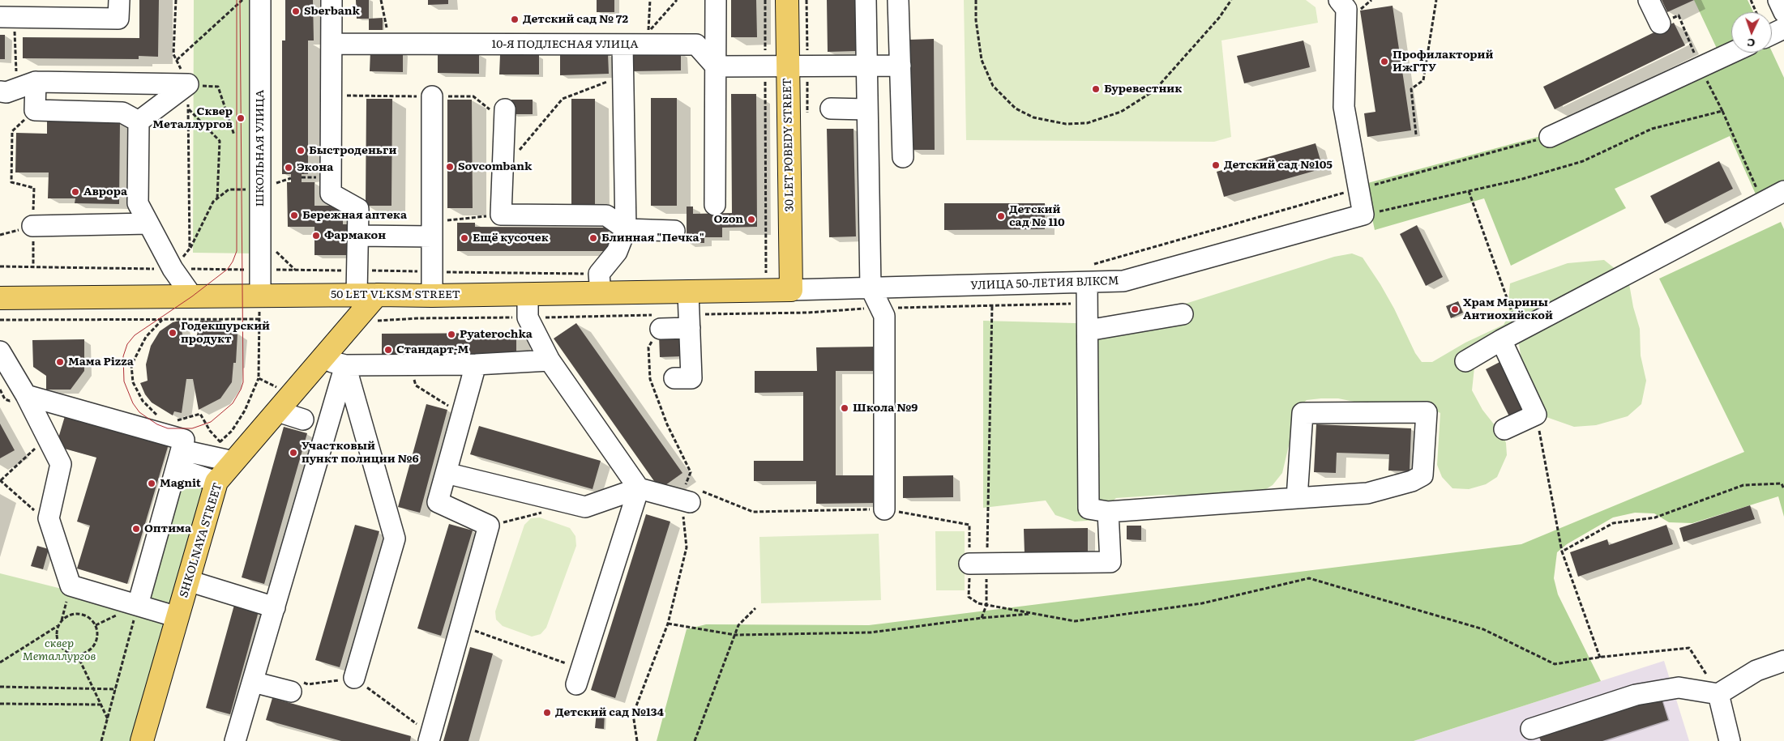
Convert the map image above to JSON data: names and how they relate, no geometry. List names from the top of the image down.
{
  "streets": {
    "main road": ["30 LET POBEDY STREET", "50 LET VLKSM STREET", "SHKOLNAYA STREET"],
    "street": ["10-Я ПОДЛЕСНАЯ УЛИЦА", "ШКОЛЬНАЯ УЛИЦА", "УЛИЦА 50-ЛЕТИЯ ВЛКСМ"]
  },
  "crossings": [
    ["30 LET POBEDY STREET", "УЛИЦА 50-ЛЕТИЯ ВЛКСМ"],
    ["30 LET POBEDY STREET", "50 LET VLKSM STREET"],
    ["ШКОЛЬНАЯ УЛИЦА", "50 LET VLKSM STREET"],
    ["УЛИЦА 50-ЛЕТИЯ ВЛКСМ", "50 LET VLKSM STREET"],
    ["50 LET VLKSM STREET", "SHKOLNAYA STREET"]
  ],
  "parks": ["сквер Металлургов"],
  "places": [
    "Sberbank",
    "Детский сад № 72",
    "Профилакторий ИжГТУ",
    "Буревестник",
    "Сквер Металлургов",
    "Быстроденьги",
    "Детский сад №105",
    "Sovcombank",
    "Экона",
    "Аврора",
    "Бережная аптека",
    "Детский сад № 110",
    "Ozon",
    "Фармакон",
    "Ещё кусочек",
    "Блинная \"Печка\"",
    "Храм Марины Антиохийской",
    "Годекшурский продукт",
    "Pyaterochka",
    "Стандарт-М",
    "Мама Pizza",
    "Школа №9",
    "Участковый пункт полиции №6",
    "Magnit",
    "Оптима",
    "Детский сад №134"
  ],
  "north": "bottom"
}
